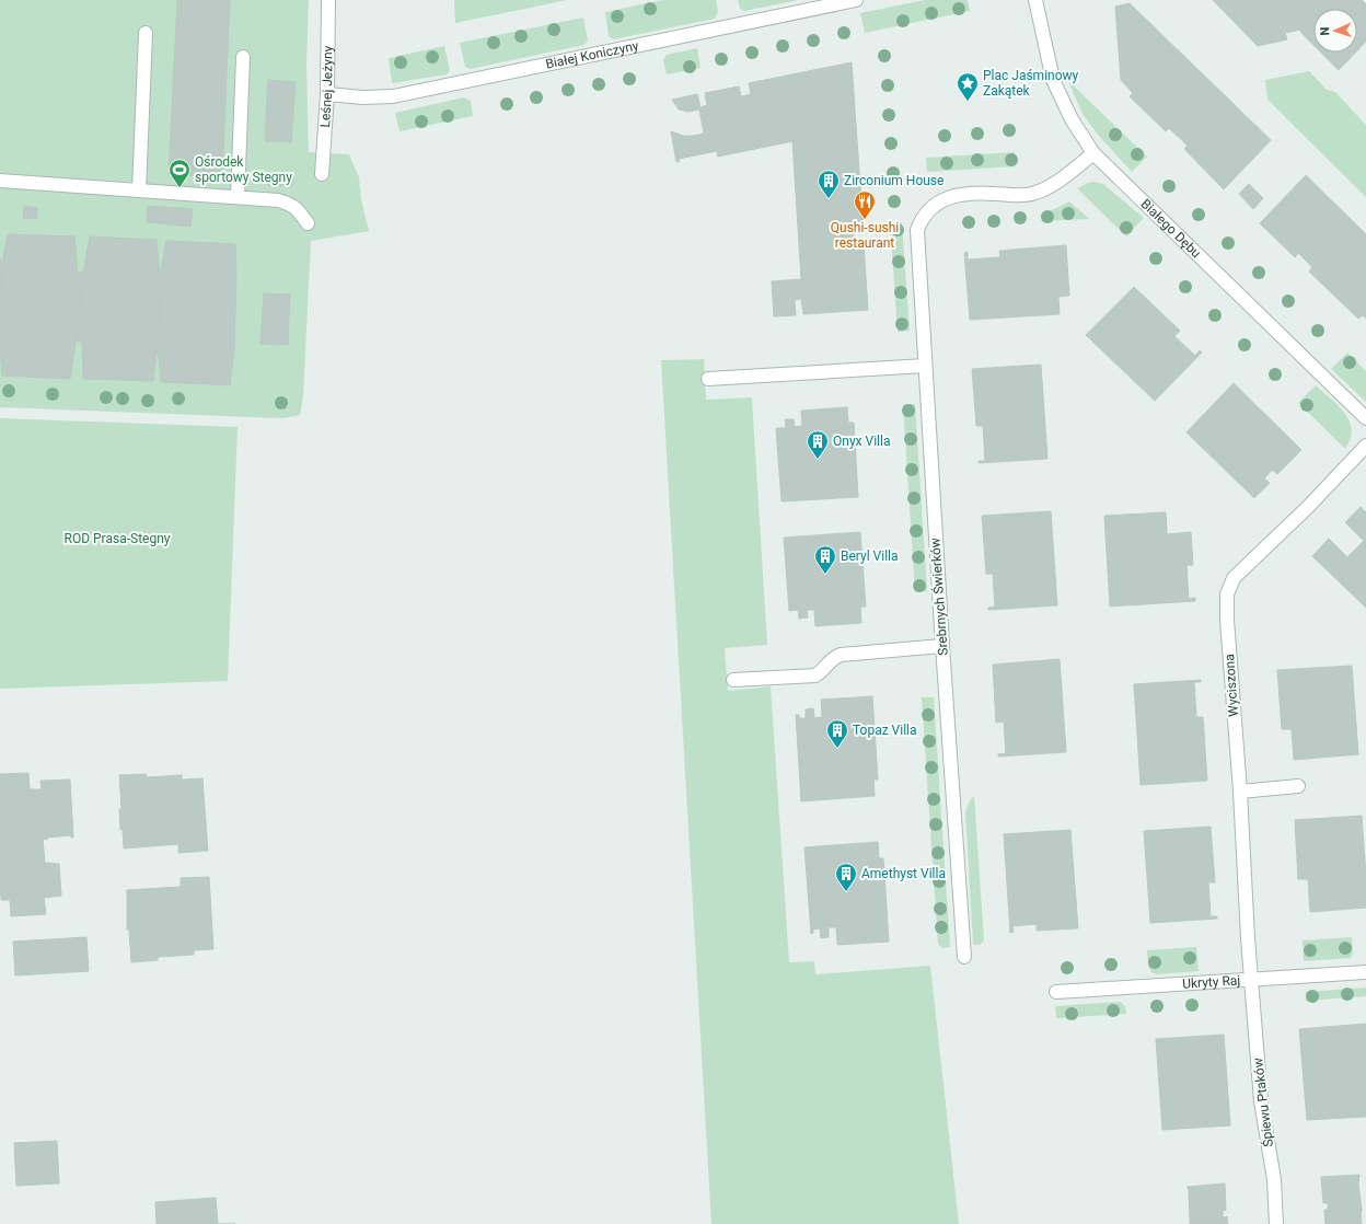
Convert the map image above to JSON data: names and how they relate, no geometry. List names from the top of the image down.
{
  "streets": {
    "street": [
      "Białej Koniczyny",
      "Leśnej Jeżyny",
      "Białego Dębu",
      "Srebrnych Świerków",
      "Wyciszona",
      "Ukryty Raj",
      "Śpiewu Ptaków"
    ]
  },
  "crossings": [
    ["Białej Koniczyny", "Leśnej Jeżyny"],
    ["Białego Dębu", "Srebrnych Świerków"],
    ["Wyciszona", "Ukryty Raj"],
    ["Wyciszona", "Śpiewu Ptaków"],
    ["Ukryty Raj", "Śpiewu Ptaków"]
  ],
  "parks": ["ROD Prasa-Stegny"],
  "places": {
    "place": ["Plac Jaśminowy Zakątek"],
    "sports": ["Ośrodek sportowy Stegny"],
    "building": [
      "Zirconium House",
      "Onyx Villa",
      "Beryl Villa",
      "Topaz Villa",
      "Amethyst Villa"
    ],
    "restaurant": ["Qushi-sushi restaurant"]
  },
  "north": "left"
}
